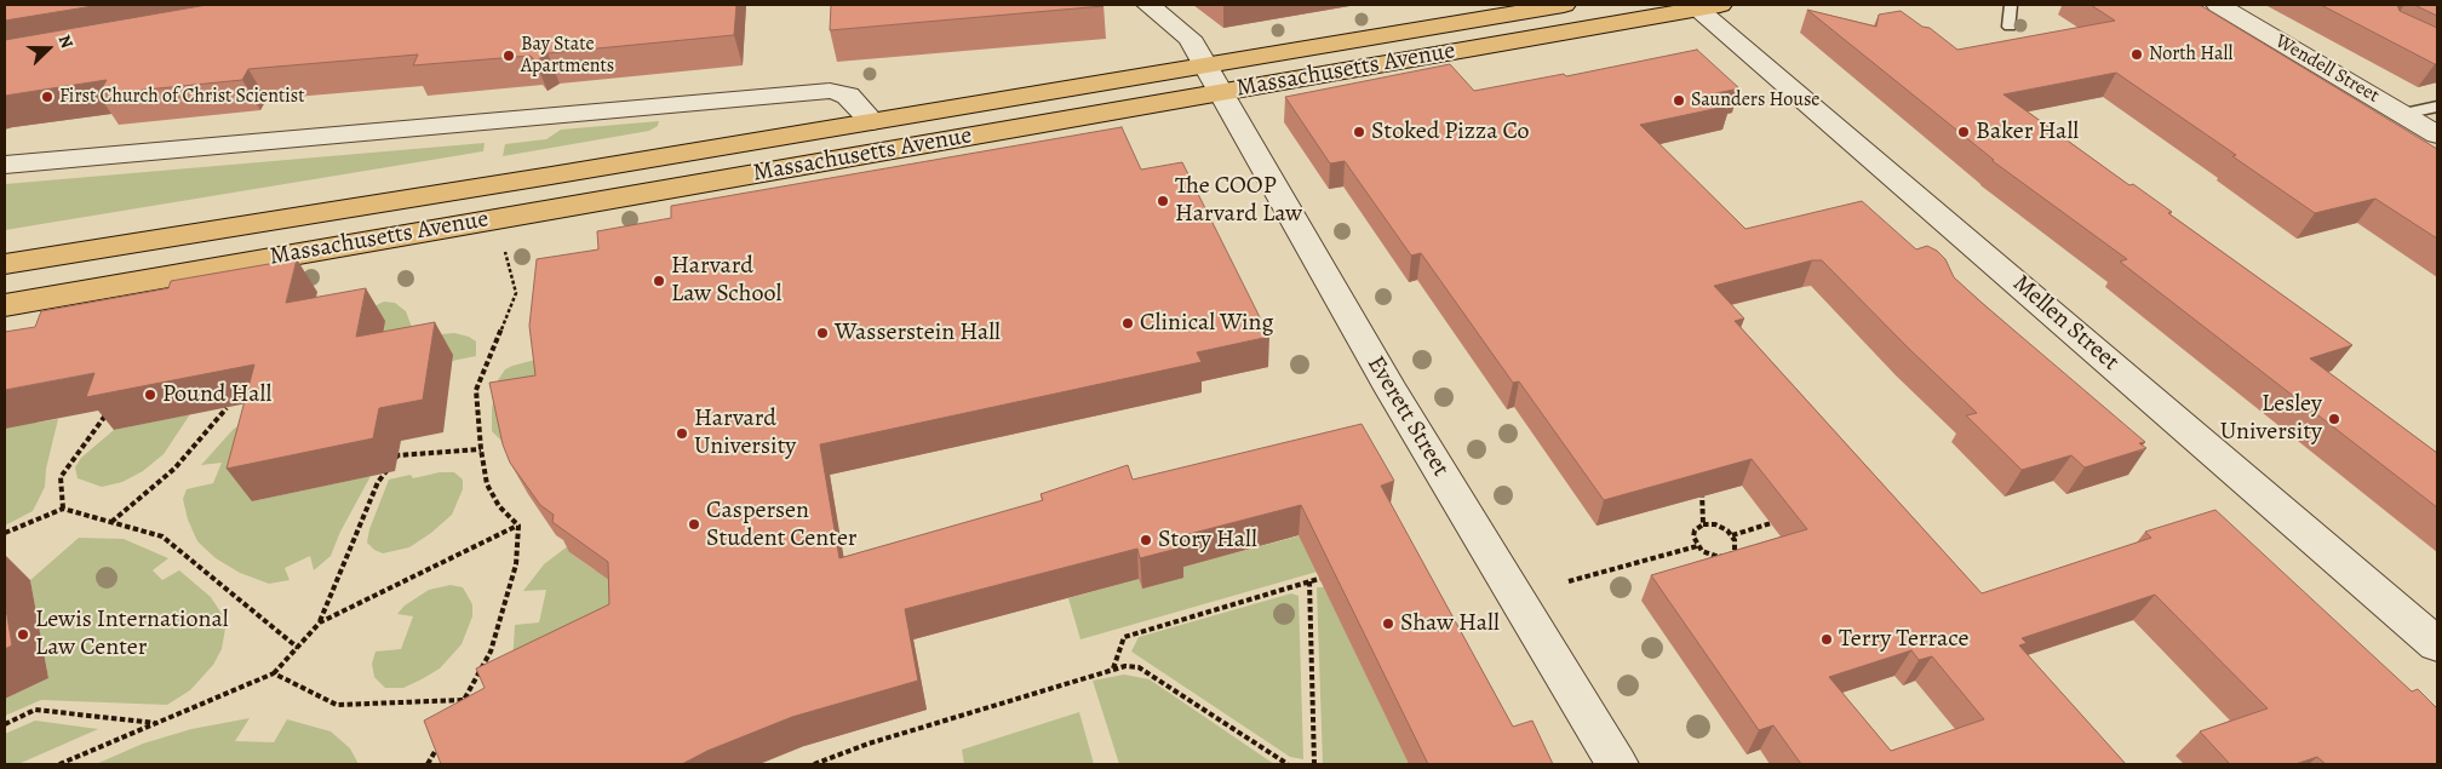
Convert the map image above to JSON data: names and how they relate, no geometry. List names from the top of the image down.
{
  "streets": {
    "main road": ["Massachusetts Avenue"],
    "street": ["Wendell Street", "Mellen Street", "Everett Street"]
  },
  "crossings": [
    ["Massachusetts Avenue", "Mellen Street"],
    ["Massachusetts Avenue", "Everett Street"]
  ],
  "places": [
    "North Hall",
    "Bay State Apartments",
    "First Church of Christ Scientist",
    "Saunders House",
    "Stoked Pizza Co",
    "Baker Hall",
    "The COOP Harvard Law",
    "Harvard Law School",
    "Clinical Wing",
    "Wasserstein Hall",
    "Pound Hall",
    "Lesley University",
    "Harvard University",
    "Caspersen Student Center",
    "Story Hall",
    "Shaw Hall",
    "Lewis International Law Center",
    "Terry Terrace"
  ],
  "north": "right"
}
